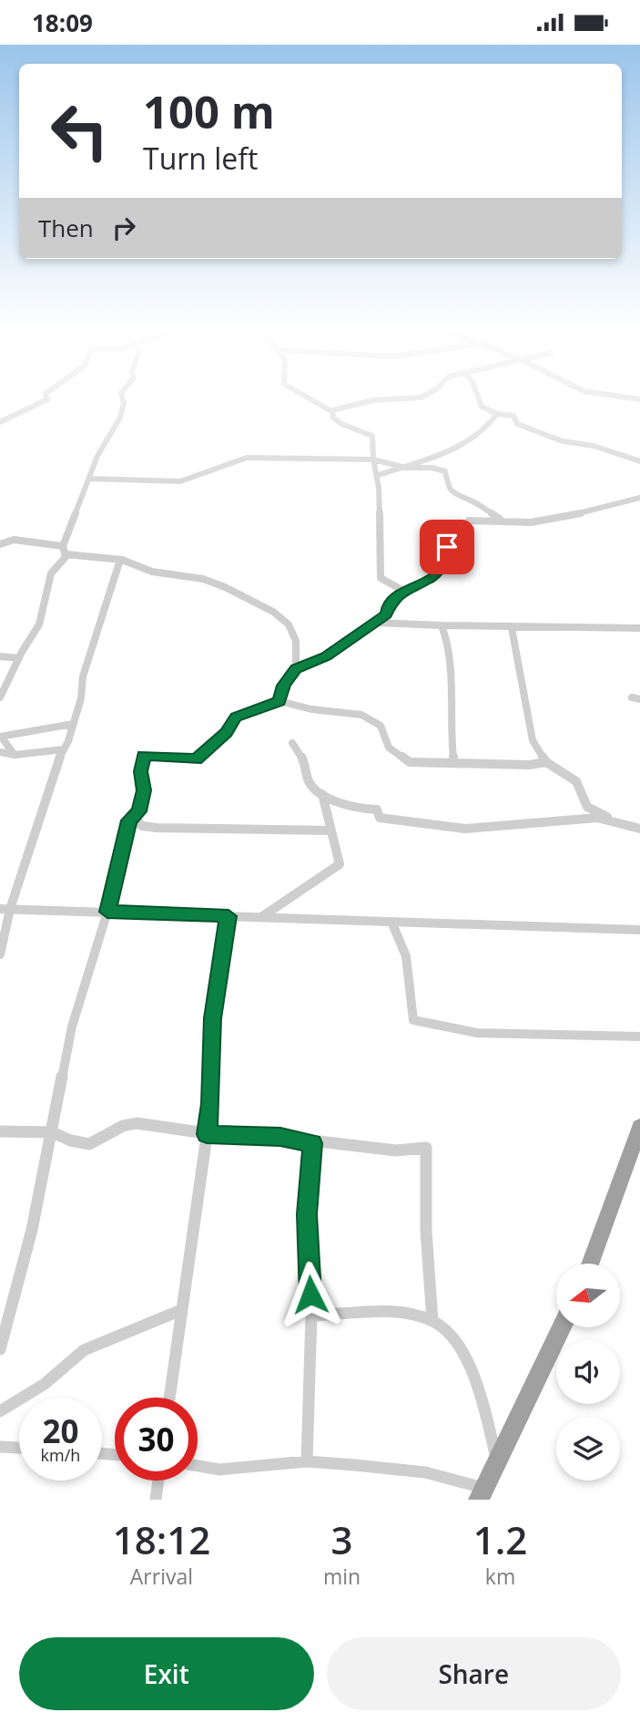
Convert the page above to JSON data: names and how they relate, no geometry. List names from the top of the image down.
{
  "north": "left",
  "page": {
    "status": "18:09",
    "turn": ["100 m", "Turn left"],
    "then": "Then",
    "speed": "20 km/h",
    "limit": "30",
    "eta": [
      "18:12",
      "Arrival",
      "3",
      "min",
      "1.2",
      "km"
    ],
    "buttons": ["Exit", "Share"]
  }
}
